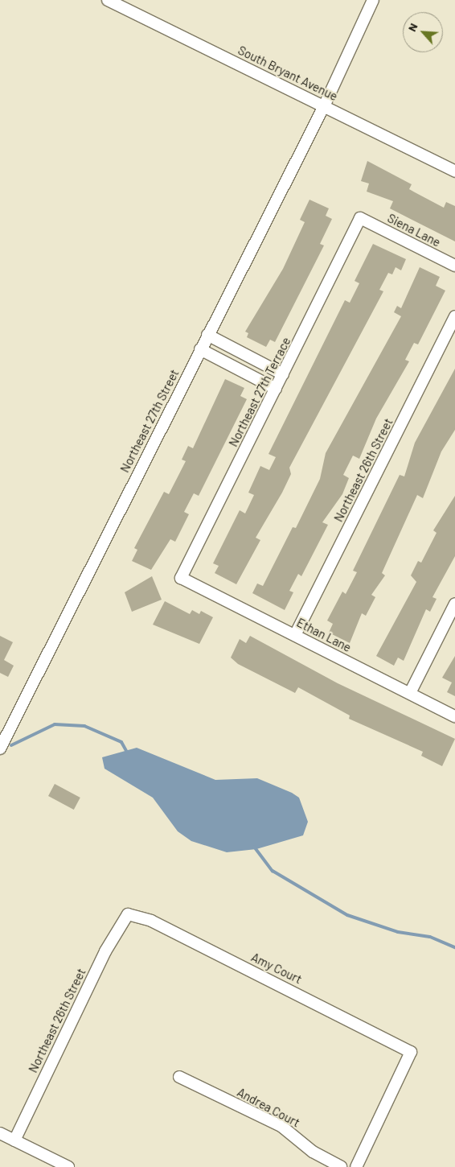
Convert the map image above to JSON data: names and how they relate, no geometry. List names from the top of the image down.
{
  "streets": {
    "street": [
      "South Bryant Avenue",
      "Siena Lane",
      "Northeast 27th Terrace",
      "Northeast 27th Street",
      "Northeast 26th Street",
      "Ethan Lane",
      "Amy Court",
      "Andrea Court"
    ]
  },
  "crossings": [
    ["South Bryant Avenue", "Northeast 27th Street"],
    ["Siena Lane", "Northeast 27th Terrace"],
    ["Northeast 27th Terrace", "Ethan Lane"],
    ["Northeast 26th Street", "Ethan Lane"],
    ["Northeast 26th Street", "Amy Court"]
  ],
  "north": "top left"
}
